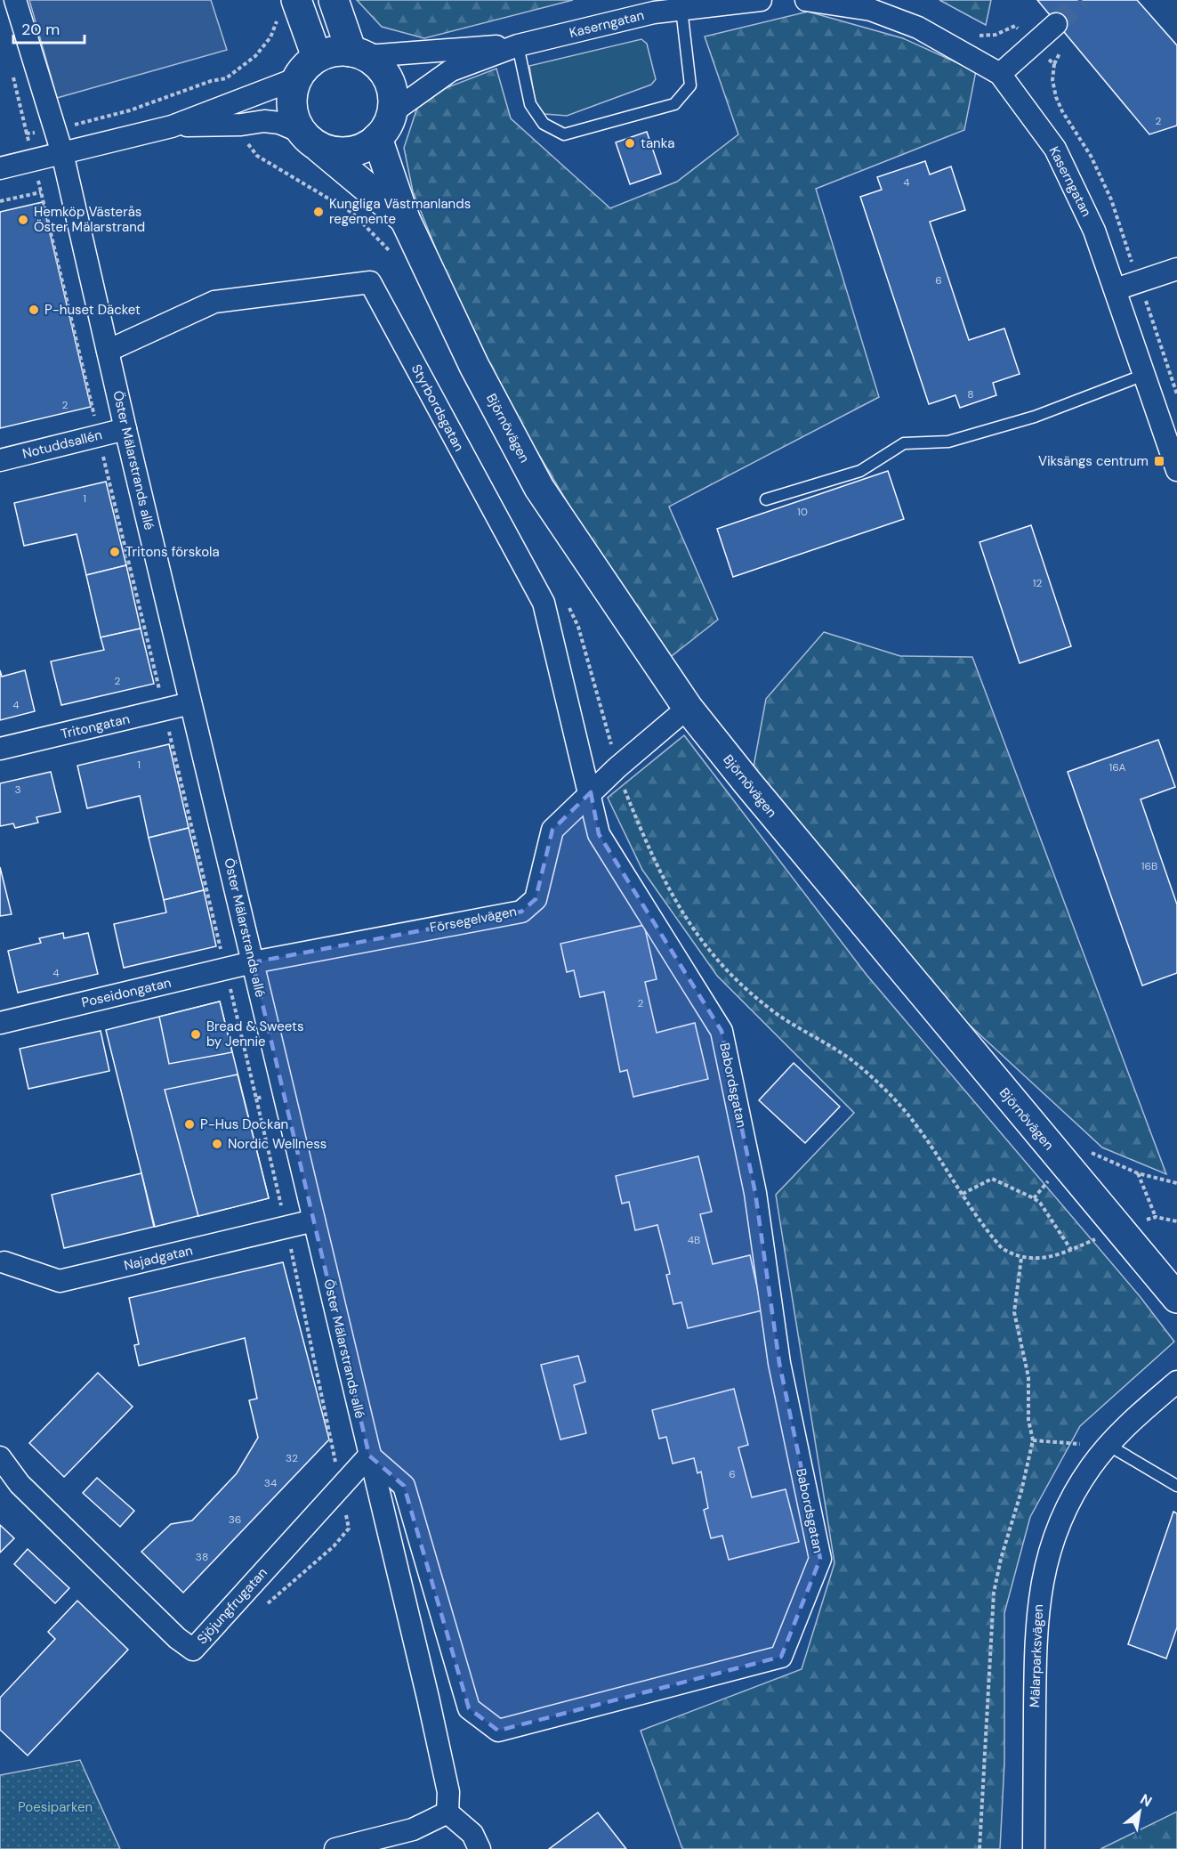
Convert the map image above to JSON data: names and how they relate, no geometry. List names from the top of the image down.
{
  "streets": {
    "main road": ["Björnövägen"],
    "street": [
      "Kaserngatan",
      "Styrbordsgatan",
      "Notuddsallén",
      "Öster Mälarstrands allé",
      "Tritongatan",
      "Försegelvägen",
      "Poseidongatan",
      "Babordsgatan",
      "Najadgatan",
      "Sjöjungfrugatan",
      "Mälarparksvägen"
    ]
  },
  "crossings": [
    ["Kaserngatan", "Björnövägen"],
    ["Styrbordsgatan", "Öster Mälarstrands allé"],
    ["Styrbordsgatan", "Försegelvägen"],
    ["Styrbordsgatan", "Babordsgatan"],
    ["Björnövägen", "Försegelvägen"],
    ["Notuddsallén", "Öster Mälarstrands allé"],
    ["Öster Mälarstrands allé", "Tritongatan"],
    ["Öster Mälarstrands allé", "Försegelvägen"],
    ["Öster Mälarstrands allé", "Poseidongatan"],
    ["Öster Mälarstrands allé", "Babordsgatan"],
    ["Öster Mälarstrands allé", "Najadgatan"],
    ["Öster Mälarstrands allé", "Sjöjungfrugatan"],
    ["Försegelvägen", "Poseidongatan"],
    ["Försegelvägen", "Babordsgatan"],
    ["Babordsgatan", "Sjöjungfrugatan"]
  ],
  "parks": ["Poesiparken"],
  "places": {
    "other": [
      "tanka",
      "Kungliga Västmanlands regemente",
      "Hemköp Västerås Öster Mälarstrand",
      "P-huset Däcket",
      "Tritons förskola",
      "Bread & Sweets by Jennie",
      "P-Hus Dockan",
      "Nordic Wellness"
    ],
    "transit": ["Viksängs centrum"]
  },
  "house_numbers": [
    "2",
    "4",
    "6",
    "8",
    "2",
    "1",
    "10",
    "12",
    "2",
    "4",
    "1",
    "16A",
    "3",
    "16B",
    "4",
    "2",
    "4B",
    "32",
    "6",
    "34",
    "36",
    "38"
  ],
  "scale_bar": "20 m",
  "north": "top right"
}
